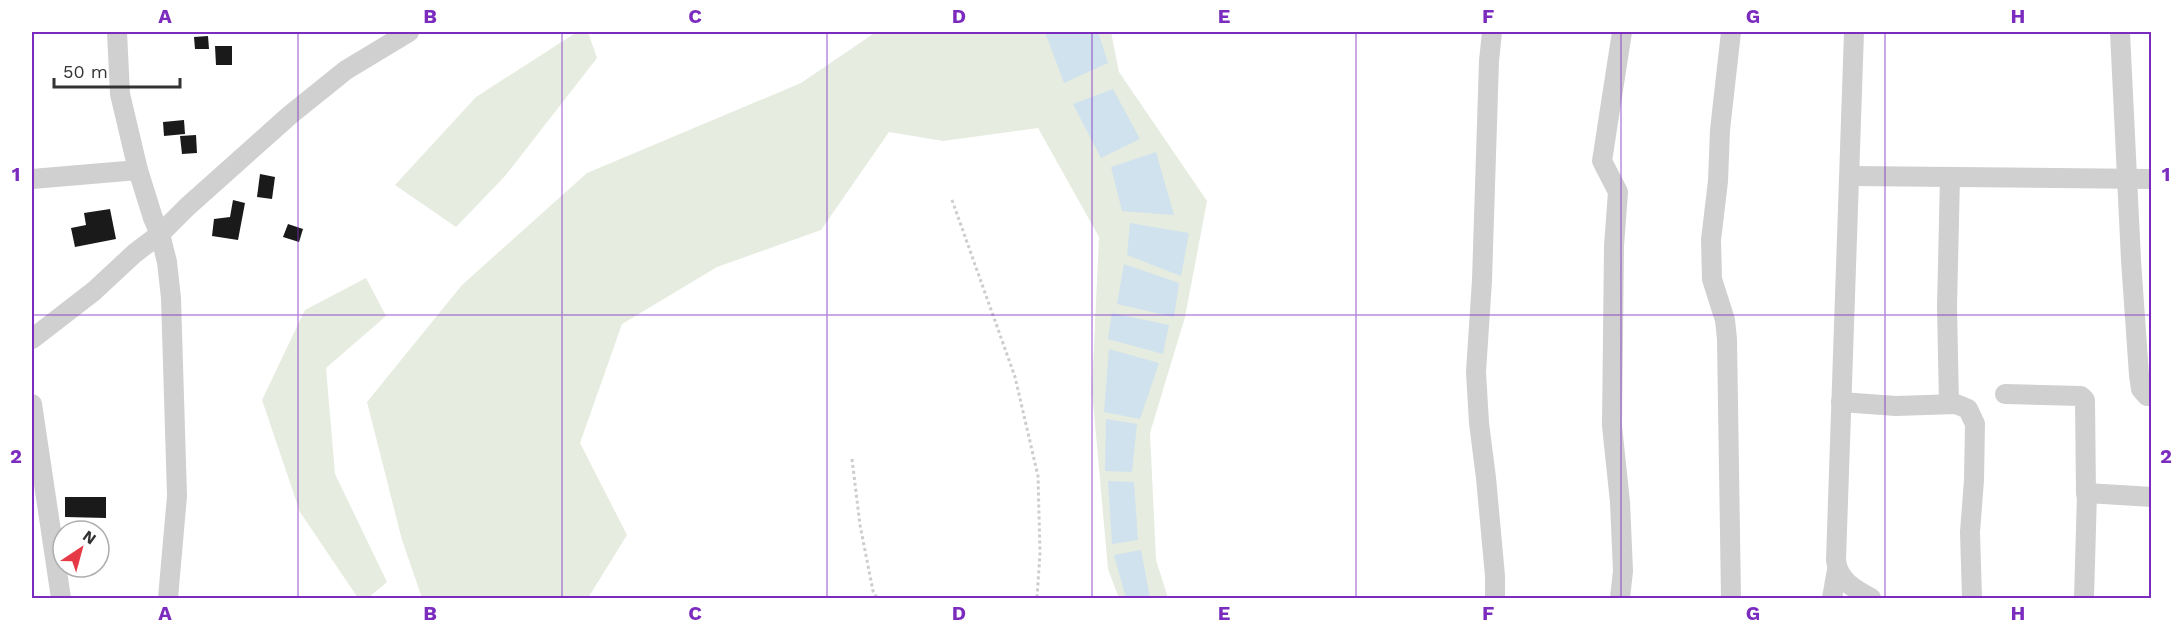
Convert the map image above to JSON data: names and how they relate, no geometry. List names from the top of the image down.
{
  "scale_bar": "50 m",
  "north": "top right",
  "grid": {
    "columns": [
      "A",
      "B",
      "C",
      "D",
      "E",
      "F",
      "G",
      "H"
    ],
    "rows": ["1", "2"]
  }
}
